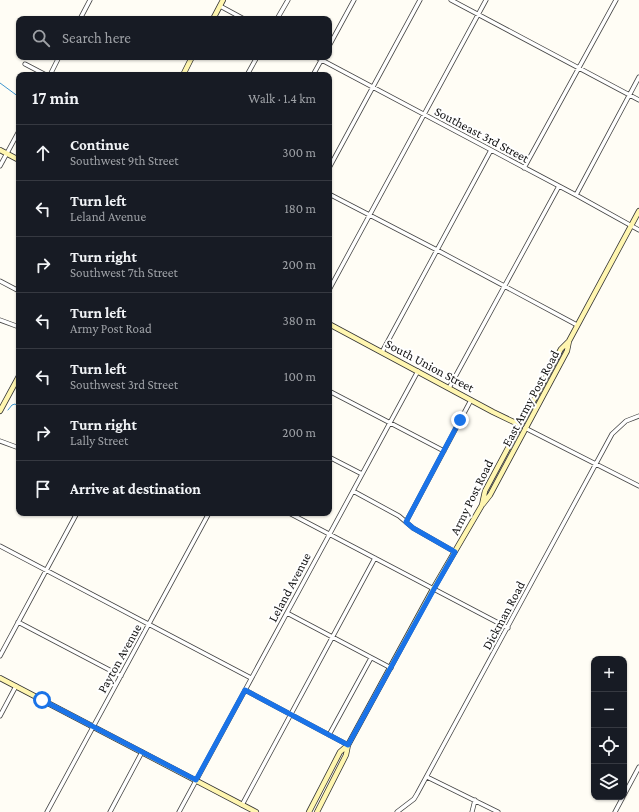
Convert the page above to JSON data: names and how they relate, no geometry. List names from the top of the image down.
{
  "streets": {
    "main road": ["South Union Street", "East Army Post Road", "Army Post Road"],
    "street": [
      "Southeast 3rd Street",
      "Leland Avenue",
      "Dickman Road",
      "Payton Avenue"
    ]
  },
  "crossings": [
    ["Southeast 3rd Street", "East Army Post Road"],
    ["South Union Street", "East Army Post Road"],
    ["South Union Street", "Army Post Road"],
    ["South Union Street", "Leland Avenue"],
    ["East Army Post Road", "Army Post Road"]
  ],
  "page": {
    "search": "Search here",
    "heading": ["17 min", "Walk · 1.4 km"],
    "list": [
      ["Continue", "Southwest 9th Street", "300 m"],
      ["Turn left", "Leland Avenue", "180 m"],
      ["Turn right", "Southwest 7th Street", "200 m"],
      ["Turn left", "Army Post Road", "380 m"],
      ["Turn left", "Southwest 3rd Street", "100 m"],
      ["Turn right", "Lally Street", "200 m"],
      "Arrive at destination"
    ],
    "map_buttons": ["+", "−"]
  }
}
